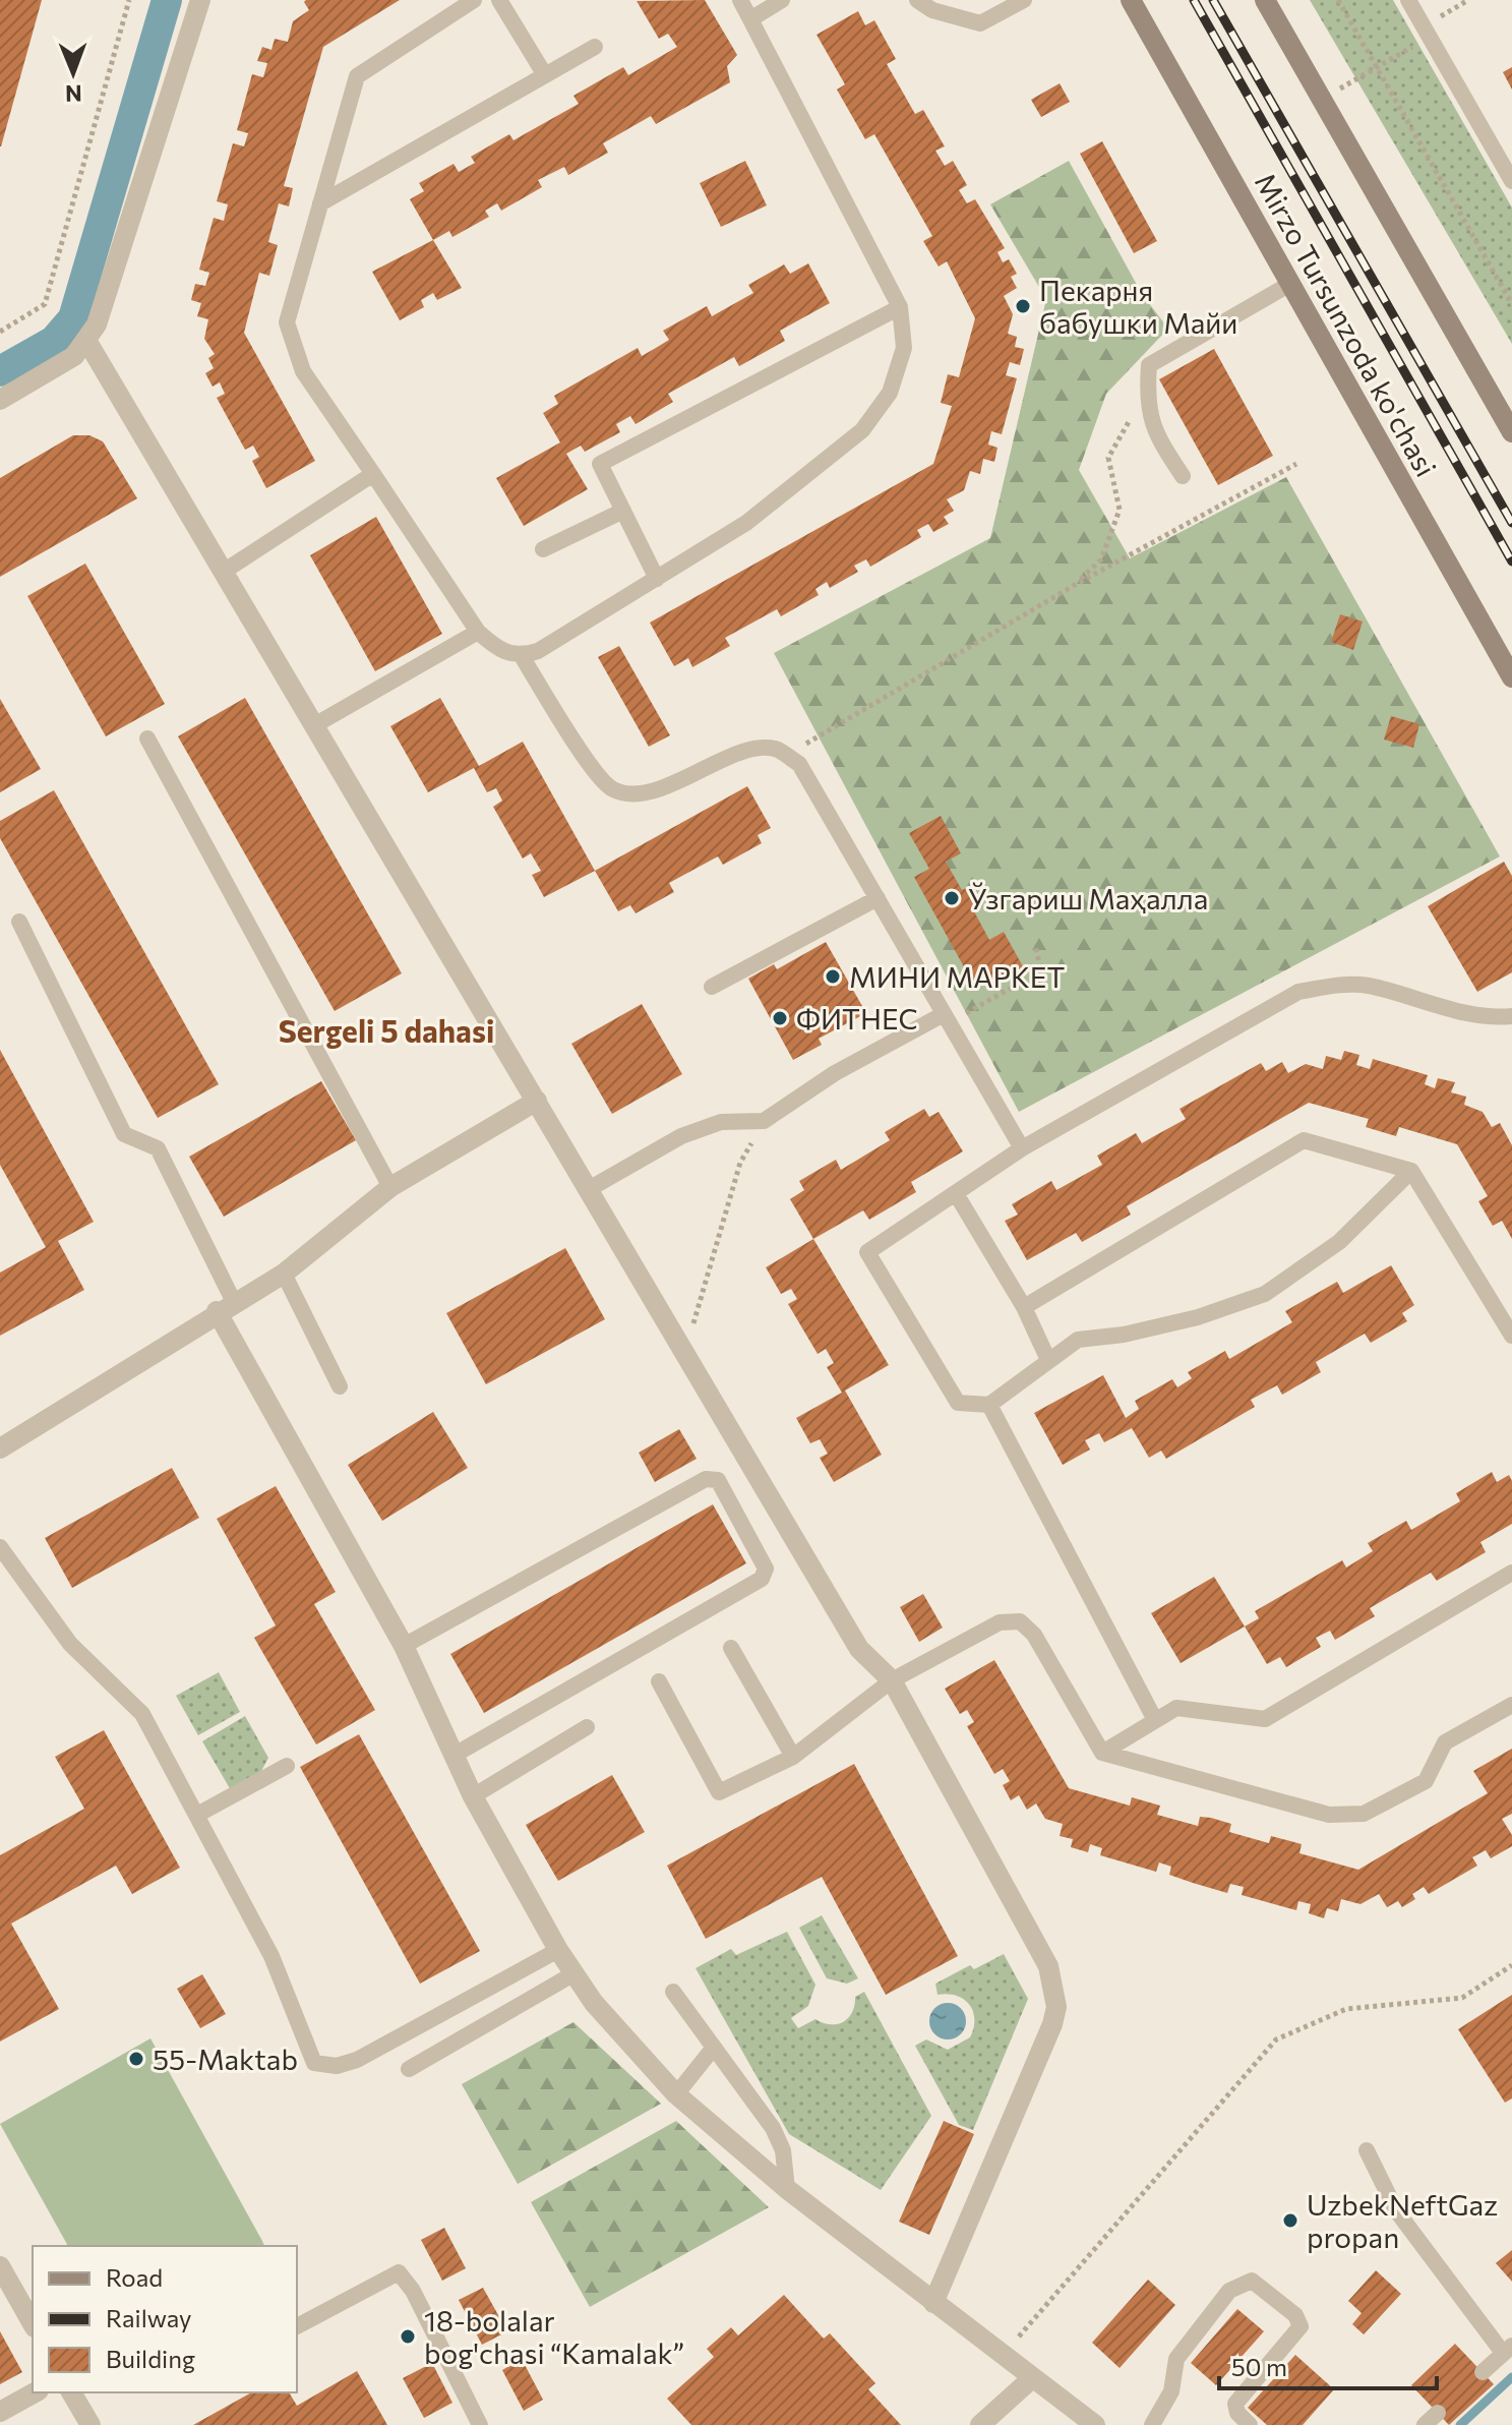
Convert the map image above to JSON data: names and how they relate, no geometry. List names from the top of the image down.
{
  "streets": {
    "main road": ["Mirzo Tursunzoda ko'chasi"]
  },
  "districts": ["Sergeli 5 dahasi"],
  "places": [
    "Пекарня бабушки Майи",
    "Ўзгариш Маҳалла",
    "МИНИ МАРКЕТ",
    "ФИТНЕС",
    "55-Maktab",
    "UzbekNeftGaz propan",
    "18-bolalar bog'chasi “Kamalak”"
  ],
  "legend": ["Road", "Railway", "Building"],
  "scale_bar": "50 m",
  "north": "bottom"
}
